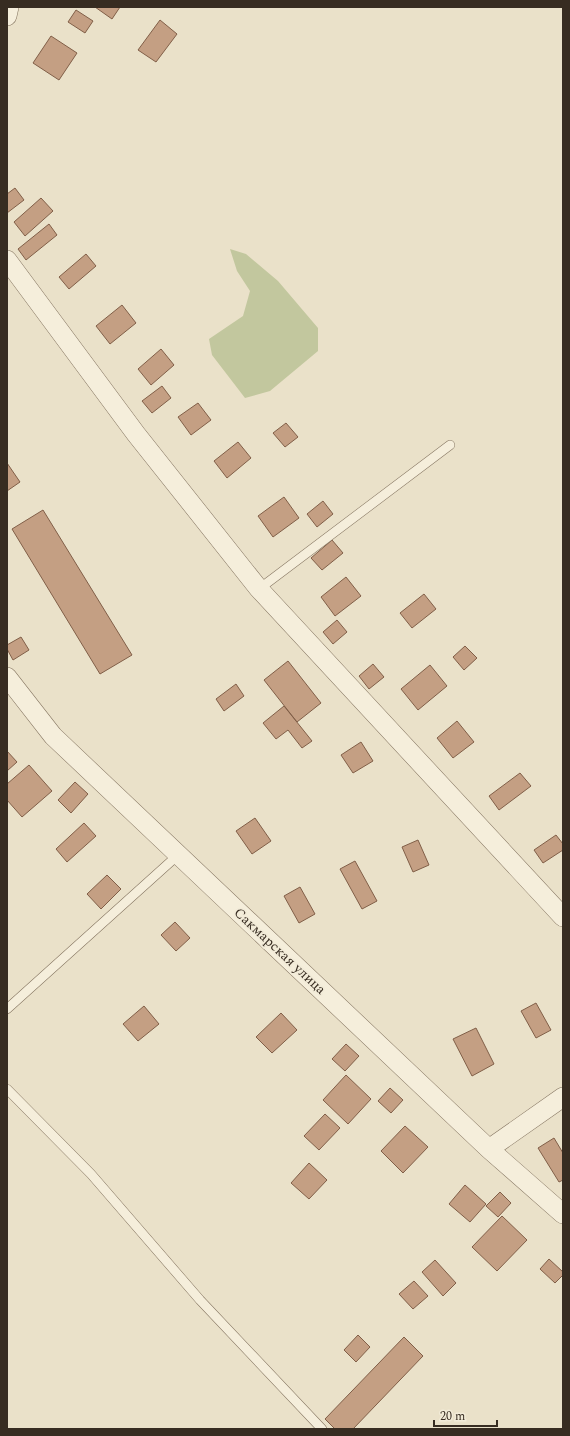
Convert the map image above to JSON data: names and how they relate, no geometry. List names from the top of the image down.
{
  "streets": {
    "street": ["Сакмарская улица"]
  },
  "scale_bar": "20 m"
}
